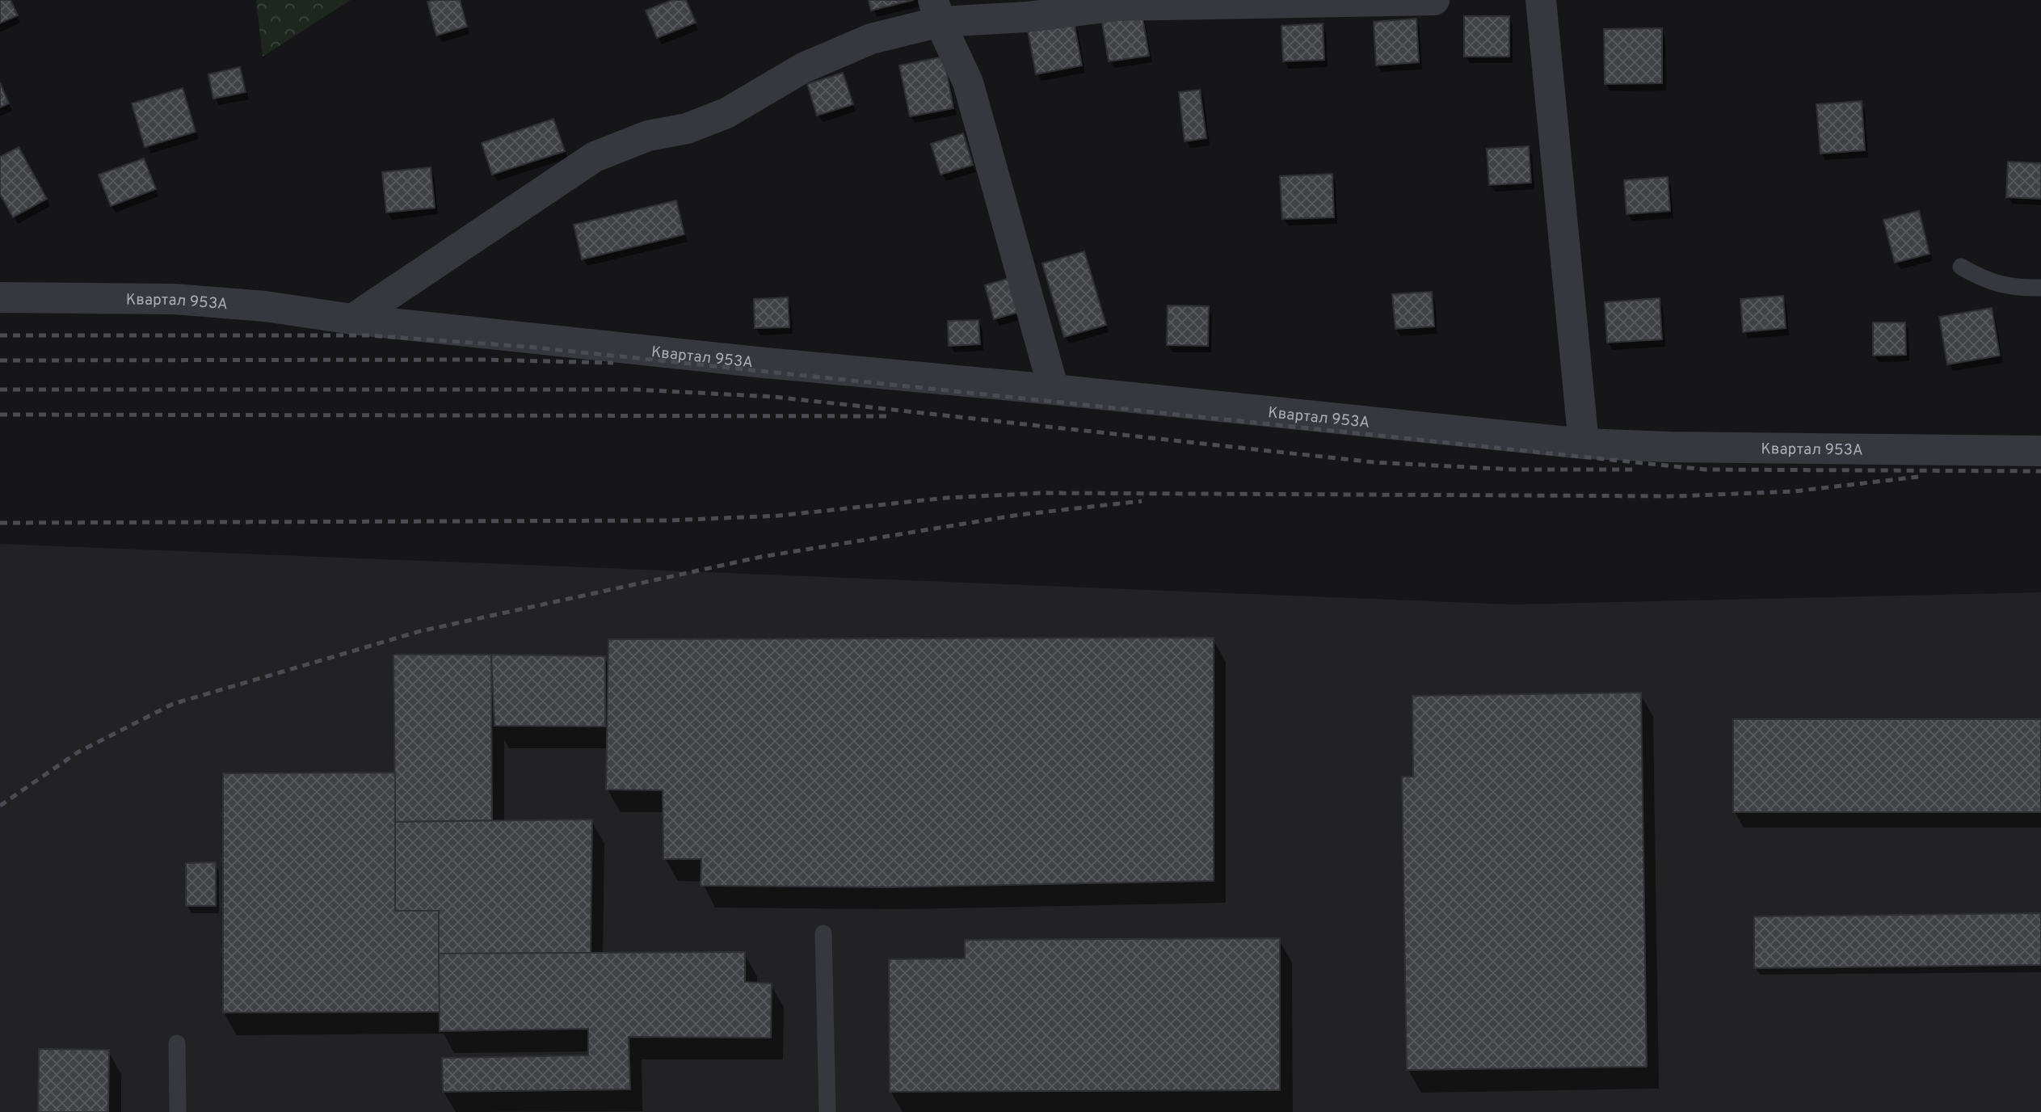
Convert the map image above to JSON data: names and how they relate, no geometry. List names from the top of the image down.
{
  "streets": {
    "street": ["Квартал 953А"]
  }
}
